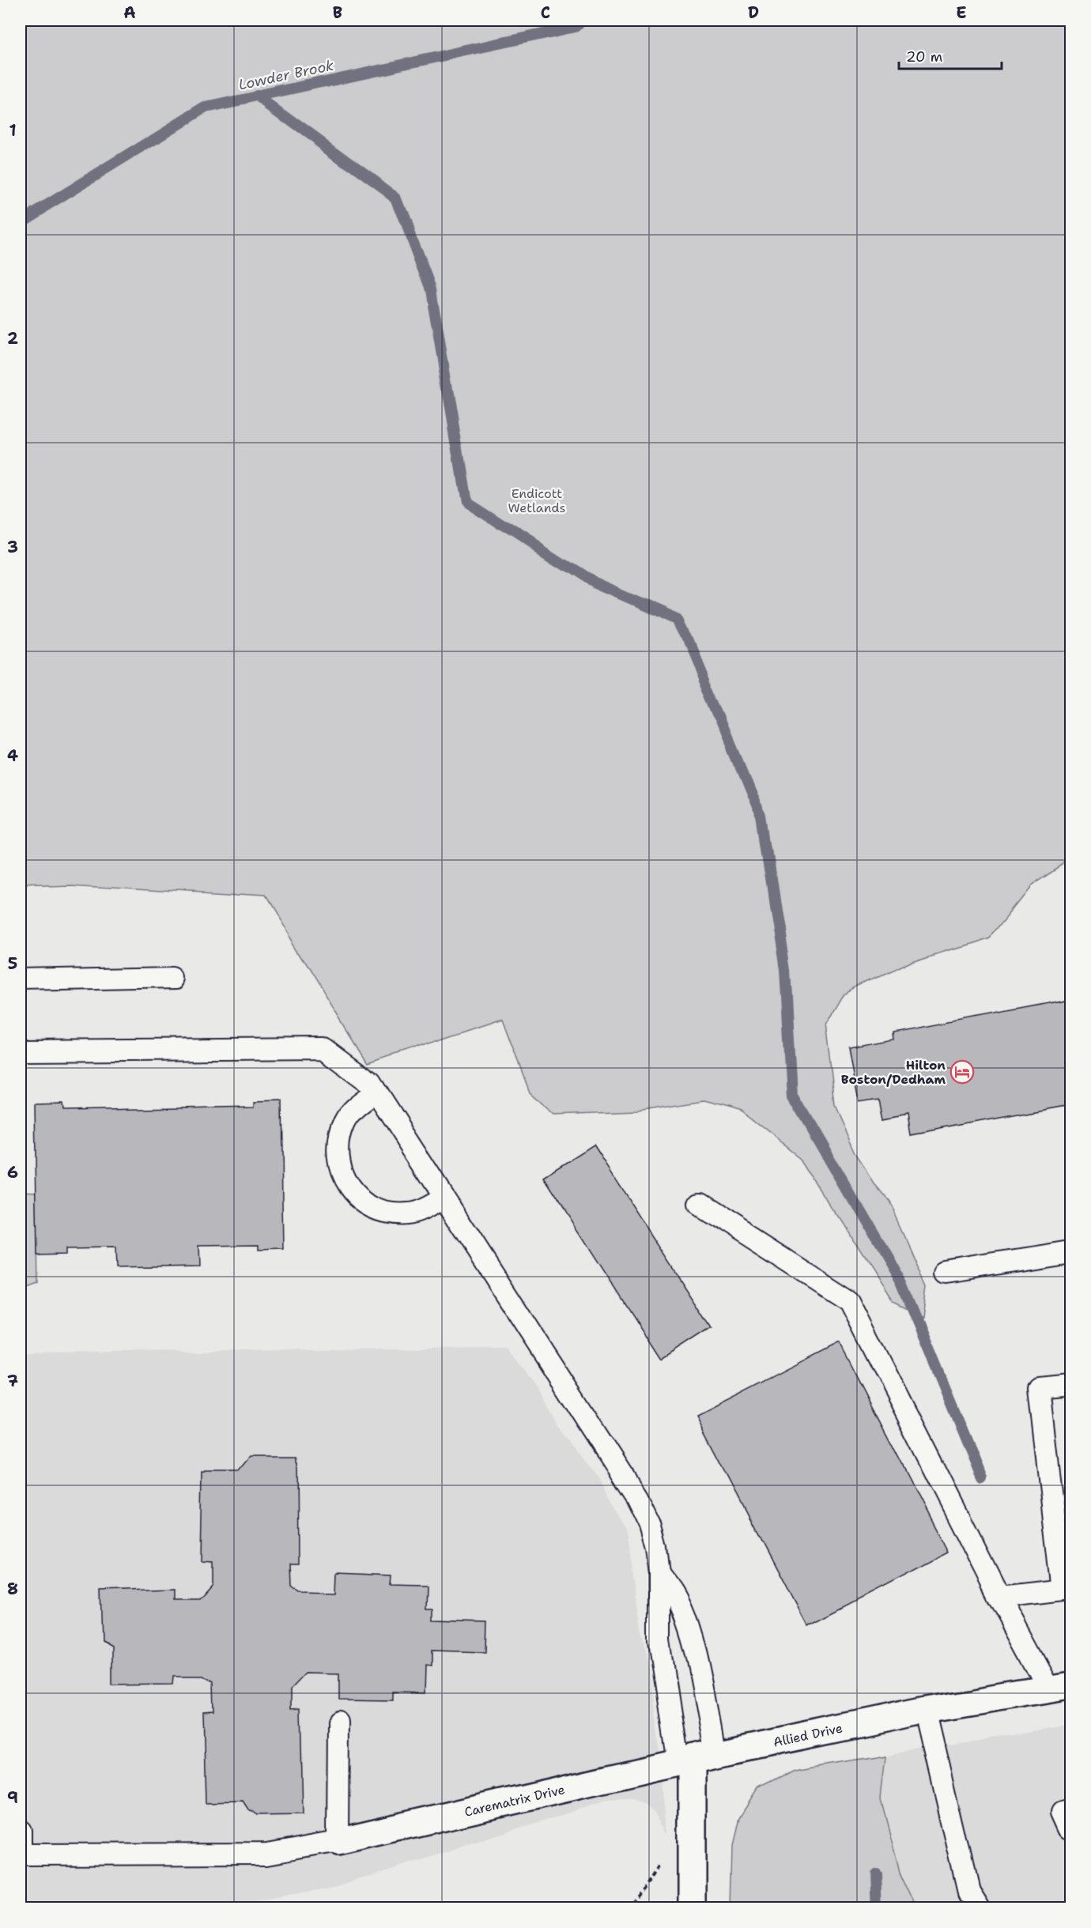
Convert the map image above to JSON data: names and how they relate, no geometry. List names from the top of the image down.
{
  "streets": {
    "street": ["Allied Drive", "Carematrix Drive"]
  },
  "crossings": [
    ["Allied Drive", "Carematrix Drive"]
  ],
  "water": ["Lowder Brook"],
  "parks": ["Endicott Wetlands"],
  "places": {
    "hotel": ["Hilton Boston/Dedham"]
  },
  "scale_bar": "20 m",
  "grid": {
    "columns": [
      "A",
      "B",
      "C",
      "D",
      "E"
    ],
    "rows": [
      "1",
      "2",
      "3",
      "4",
      "5",
      "6",
      "7",
      "8",
      "9"
    ]
  }
}
